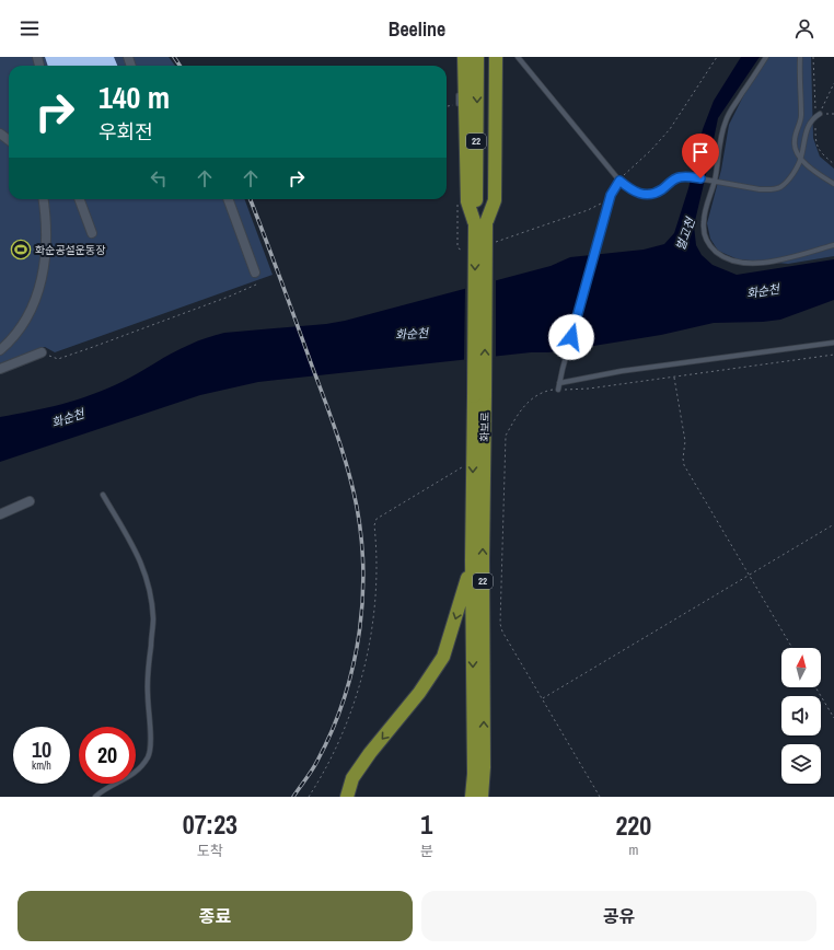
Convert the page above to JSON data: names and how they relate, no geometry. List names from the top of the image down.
{
  "streets": {
    "highway": ["22", "화보로"]
  },
  "crossings": [
    ["22", "화보로"]
  ],
  "water": ["벌고천", "화순천"],
  "places": {
    "sports": ["화순공설운동장"]
  },
  "north": "top",
  "page": {
    "header": "Beeline",
    "turn": ["140 m", "우회전"],
    "speed": "10 km/h",
    "limit": "20",
    "eta": [
      "07:23",
      "도착",
      "1",
      "분",
      "220",
      "m"
    ],
    "buttons": ["종료", "공유"]
  }
}
